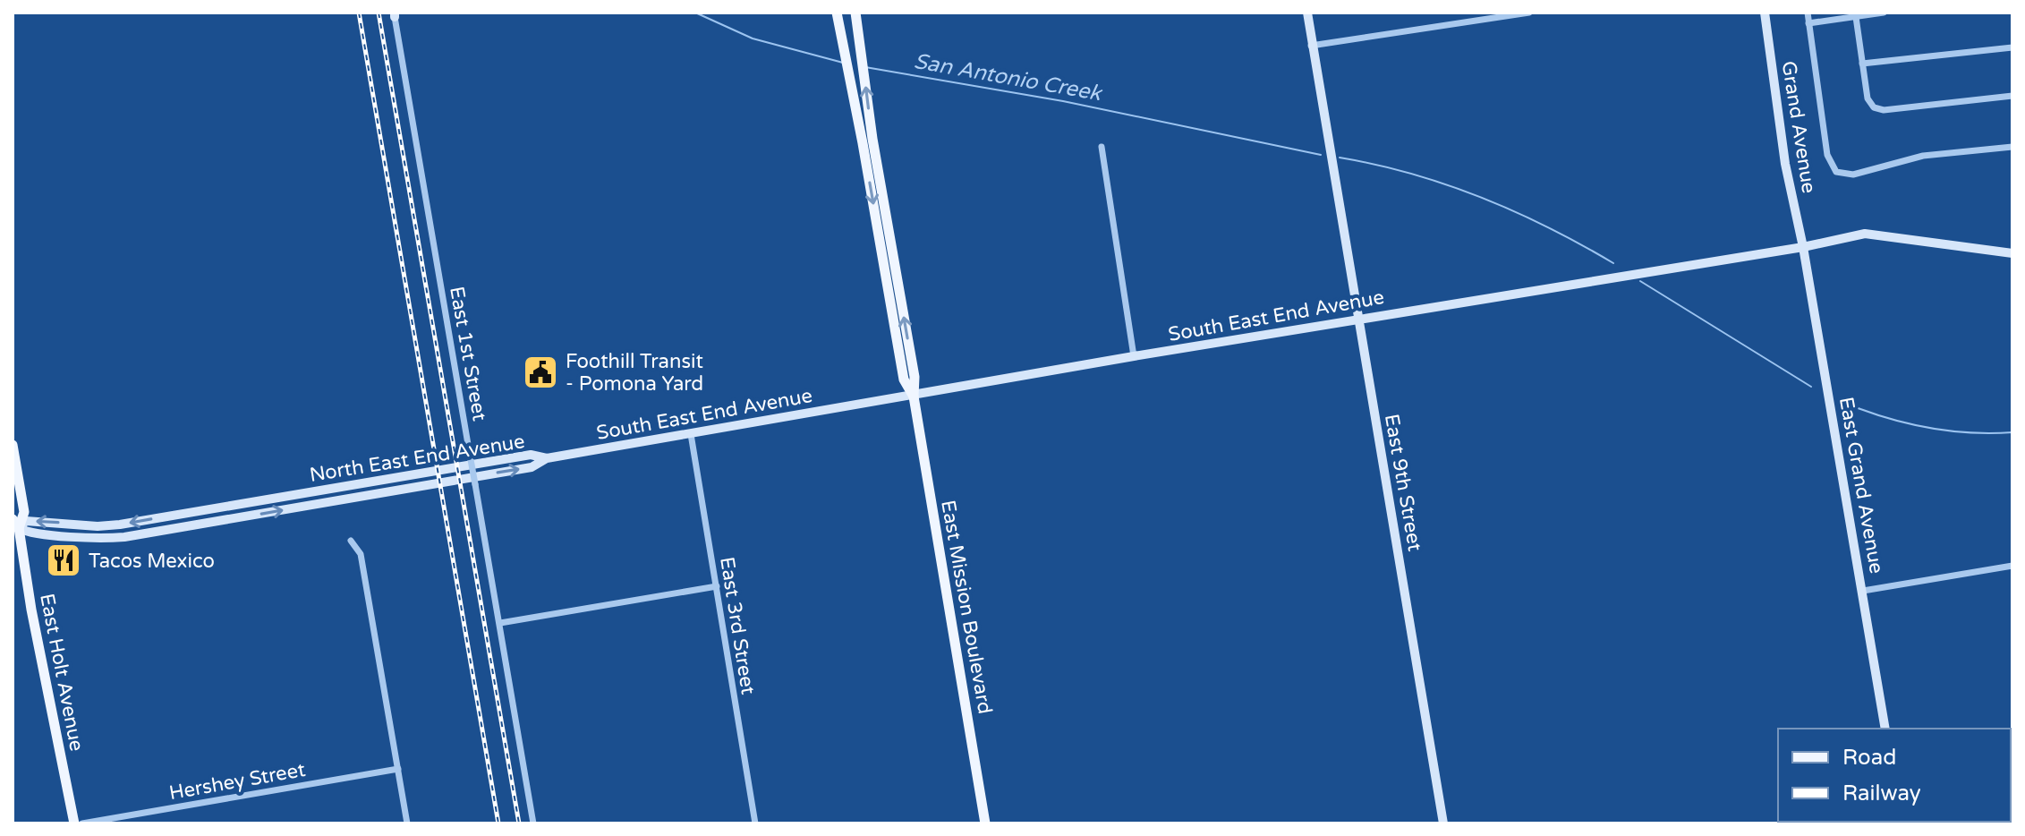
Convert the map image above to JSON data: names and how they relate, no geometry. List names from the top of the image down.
{
  "streets": {
    "main road": ["East Mission Boulevard", "East Holt Avenue"],
    "street": [
      "Grand Avenue",
      "South East End Avenue",
      "East 1st Street",
      "North East End Avenue",
      "East 9th Street",
      "East Grand Avenue",
      "East 3rd Street",
      "Hershey Street"
    ]
  },
  "crossings": [
    ["Grand Avenue", "South East End Avenue"],
    ["Grand Avenue", "East Grand Avenue"],
    ["South East End Avenue", "North East End Avenue"],
    ["South East End Avenue", "East 9th Street"],
    ["South East End Avenue", "East Grand Avenue"],
    ["South East End Avenue", "East Mission Boulevard"],
    ["South East End Avenue", "East 3rd Street"],
    ["North East End Avenue", "East Holt Avenue"]
  ],
  "water": ["San Antonio Creek"],
  "places": {
    "public building": ["Foothill Transit - Pomona Yard"],
    "restaurant": ["Tacos Mexico"]
  },
  "legend": ["Road", "Railway"]
}
